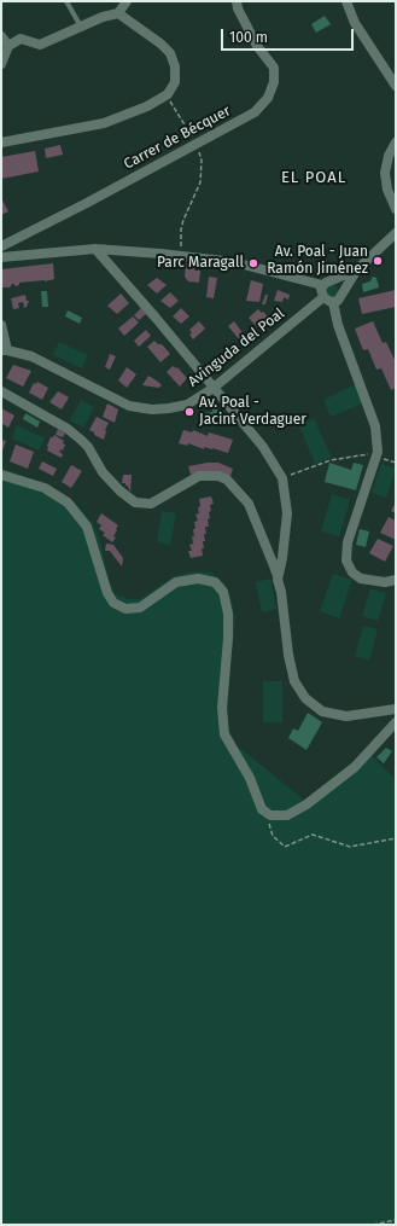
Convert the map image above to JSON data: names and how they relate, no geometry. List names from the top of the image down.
{
  "streets": {
    "street": ["Carrer de Bécquer", "Avinguda del Poal"]
  },
  "districts": ["EL POAL"],
  "places": ["Av. Poal - Juan Ramón Jiménez", "Parc Maragall", "Av. Poal - Jacint Verdaguer"],
  "scale_bar": "100 m"
}
